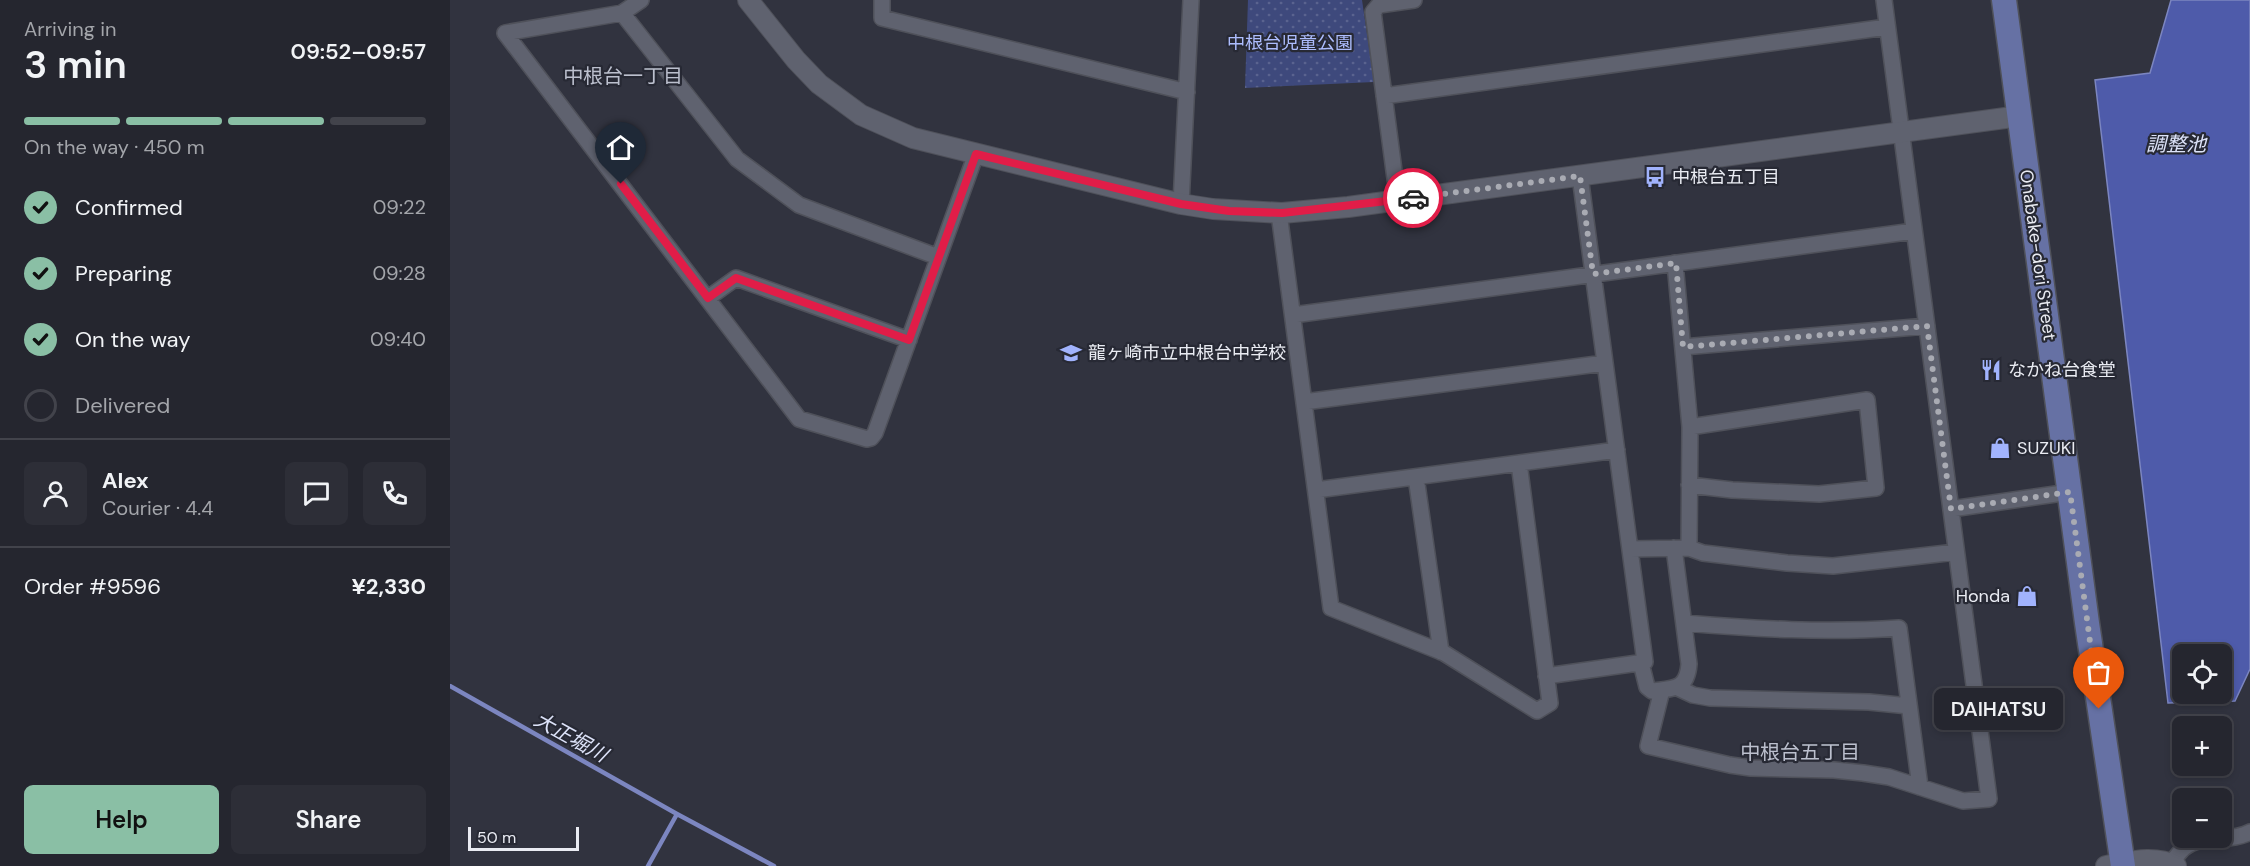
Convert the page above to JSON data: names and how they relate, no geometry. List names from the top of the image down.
{
  "streets": {
    "main road": ["Onabake-dori Street"]
  },
  "districts": ["中根台一丁目", "中根台五丁目"],
  "water": ["調整池", "大正堀川"],
  "parks": ["中根台児童公園"],
  "places": {
    "bus stop": ["中根台五丁目"],
    "school or university": ["龍ヶ崎市立中根台中学校"],
    "restaurant": ["なかね台食堂"],
    "shop": ["SUZUKI", "Honda"],
    "other": ["DAIHATSU"]
  },
  "scale_bar": "50 m",
  "page": {
    "heading": ["3 min", "Arriving in", "09:52–09:57"],
    "panel": [
      "Alex",
      "Courier · 4.4",
      "Order #9596",
      "¥2,330"
    ],
    "bar": "On the way · 450 m",
    "list": [
      ["Confirmed", "09:22"],
      ["Preparing", "09:28"],
      ["On the way", "09:40"],
      "Delivered"
    ],
    "map_buttons": ["+", "−"],
    "bubble": "DAIHATSU",
    "buttons": ["Help", "Share"],
    "scale": "50 m"
  }
}
